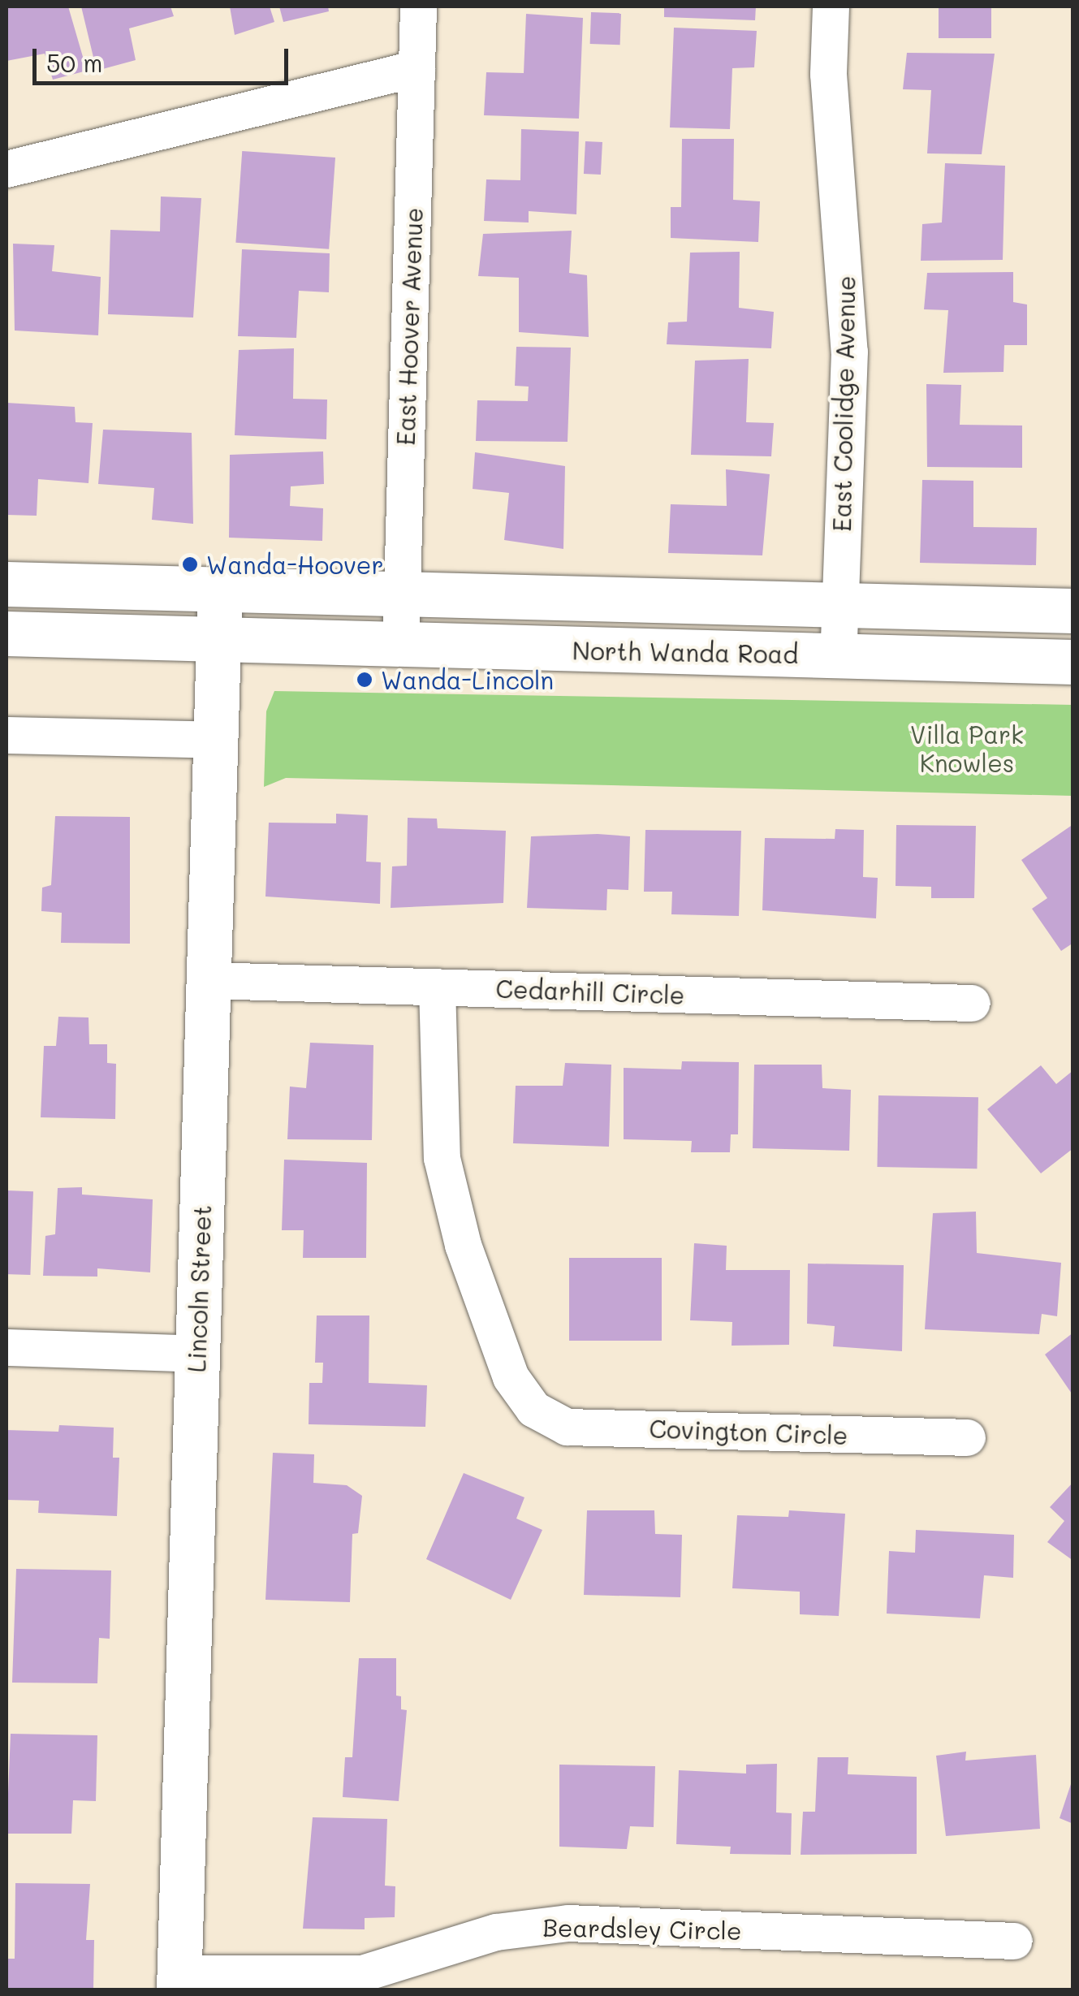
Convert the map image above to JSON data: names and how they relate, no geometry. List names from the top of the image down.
{
  "streets": {
    "street": [
      "East Hoover Avenue",
      "East Coolidge Avenue",
      "North Wanda Road",
      "Cedarhill Circle",
      "Lincoln Street",
      "Covington Circle",
      "Beardsley Circle"
    ]
  },
  "crossings": [
    ["East Hoover Avenue", "North Wanda Road"],
    ["East Coolidge Avenue", "North Wanda Road"],
    ["North Wanda Road", "Lincoln Street"],
    ["Cedarhill Circle", "Lincoln Street"],
    ["Cedarhill Circle", "Covington Circle"],
    ["Lincoln Street", "Beardsley Circle"]
  ],
  "parks": ["Villa Park Knowles"],
  "places": ["Wanda-Hoover", "Wanda-Lincoln"],
  "scale_bar": "50 m"
}
